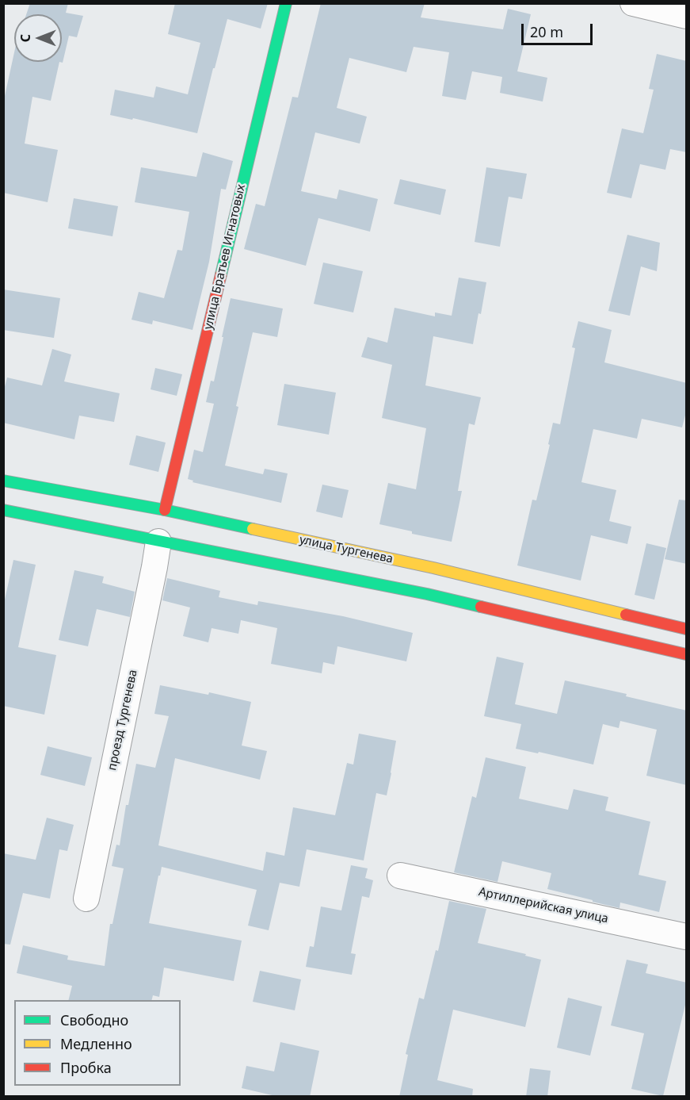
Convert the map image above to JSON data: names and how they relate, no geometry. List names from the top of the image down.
{
  "streets": {
    "main road": ["улица Братьев Игнатовых", "улица Тургенева"],
    "street": ["проезд Тургенева", "Артиллерийская улица"]
  },
  "crossings": [
    ["улица Братьев Игнатовых", "улица Тургенева"]
  ],
  "legend": ["Свободно", "Медленно", "Пробка"],
  "scale_bar": "20 m",
  "north": "left"
}
